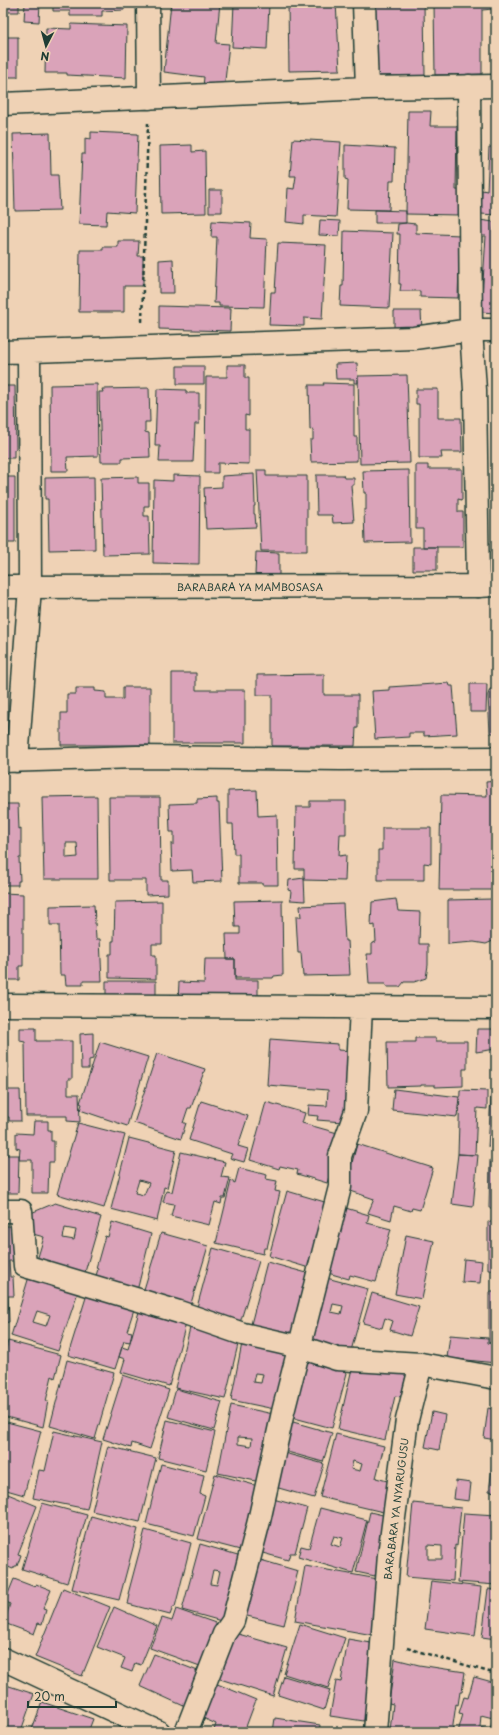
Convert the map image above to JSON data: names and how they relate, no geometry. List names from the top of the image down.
{
  "streets": {
    "street": ["BARABARA YA MAMBOSASA", "BARABARA YA NYARUGUSU"]
  },
  "scale_bar": "20 m",
  "north": "bottom"
}
